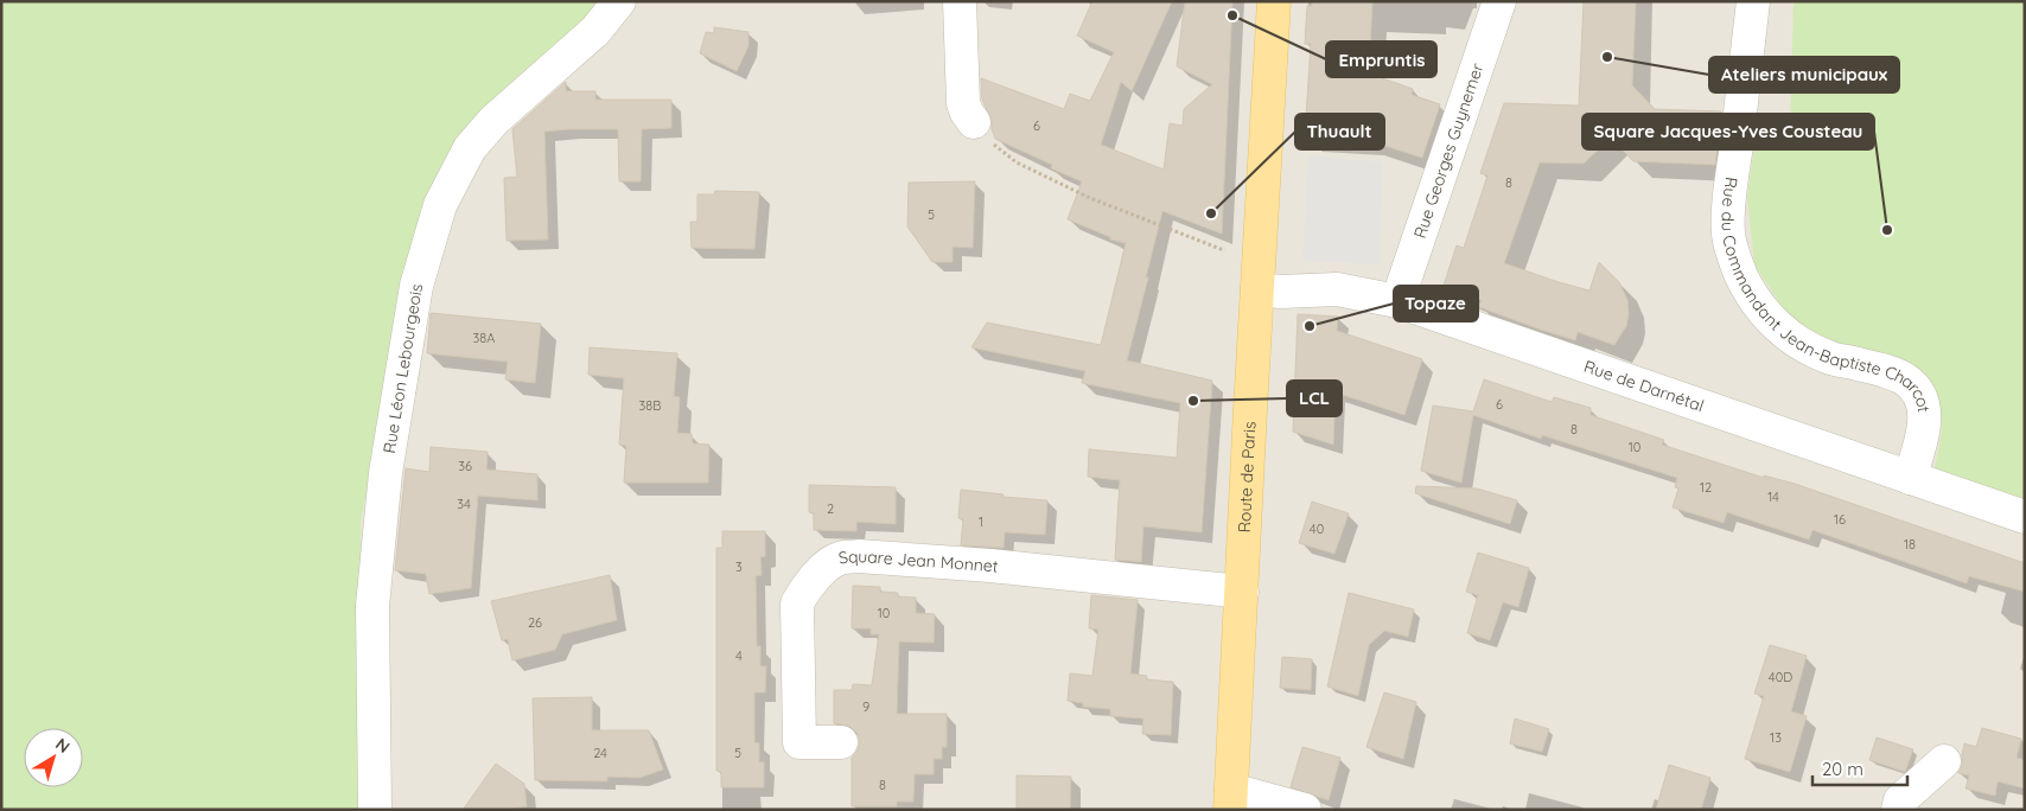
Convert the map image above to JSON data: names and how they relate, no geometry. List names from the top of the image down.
{
  "streets": {
    "main road": ["Route de Paris"],
    "street": [
      "Rue Georges Guynemer",
      "Rue du Commandant Jean-Baptiste Charcot",
      "Rue Léon Lebourgeois",
      "Rue de Darnétal",
      "Square Jean Monnet"
    ]
  },
  "crossings": [
    ["Rue Georges Guynemer", "Rue de Darnétal"],
    ["Rue du Commandant Jean-Baptiste Charcot", "Rue de Darnétal"],
    ["Rue de Darnétal", "Route de Paris"],
    ["Route de Paris", "Square Jean Monnet"]
  ],
  "places": [
    "Empruntis",
    "Ateliers municipaux",
    "Thuault",
    "Square Jacques-Yves Cousteau",
    "Topaze",
    "LCL"
  ],
  "house_numbers": [
    "6",
    "8",
    "5",
    "38A",
    "6",
    "38B",
    "8",
    "10",
    "36",
    "12",
    "14",
    "34",
    "2",
    "16",
    "1",
    "40",
    "18",
    "3",
    "10",
    "26",
    "4",
    "40D",
    "9",
    "13",
    "24",
    "5",
    "8"
  ],
  "scale_bar": "20 m",
  "north": "top right"
}
